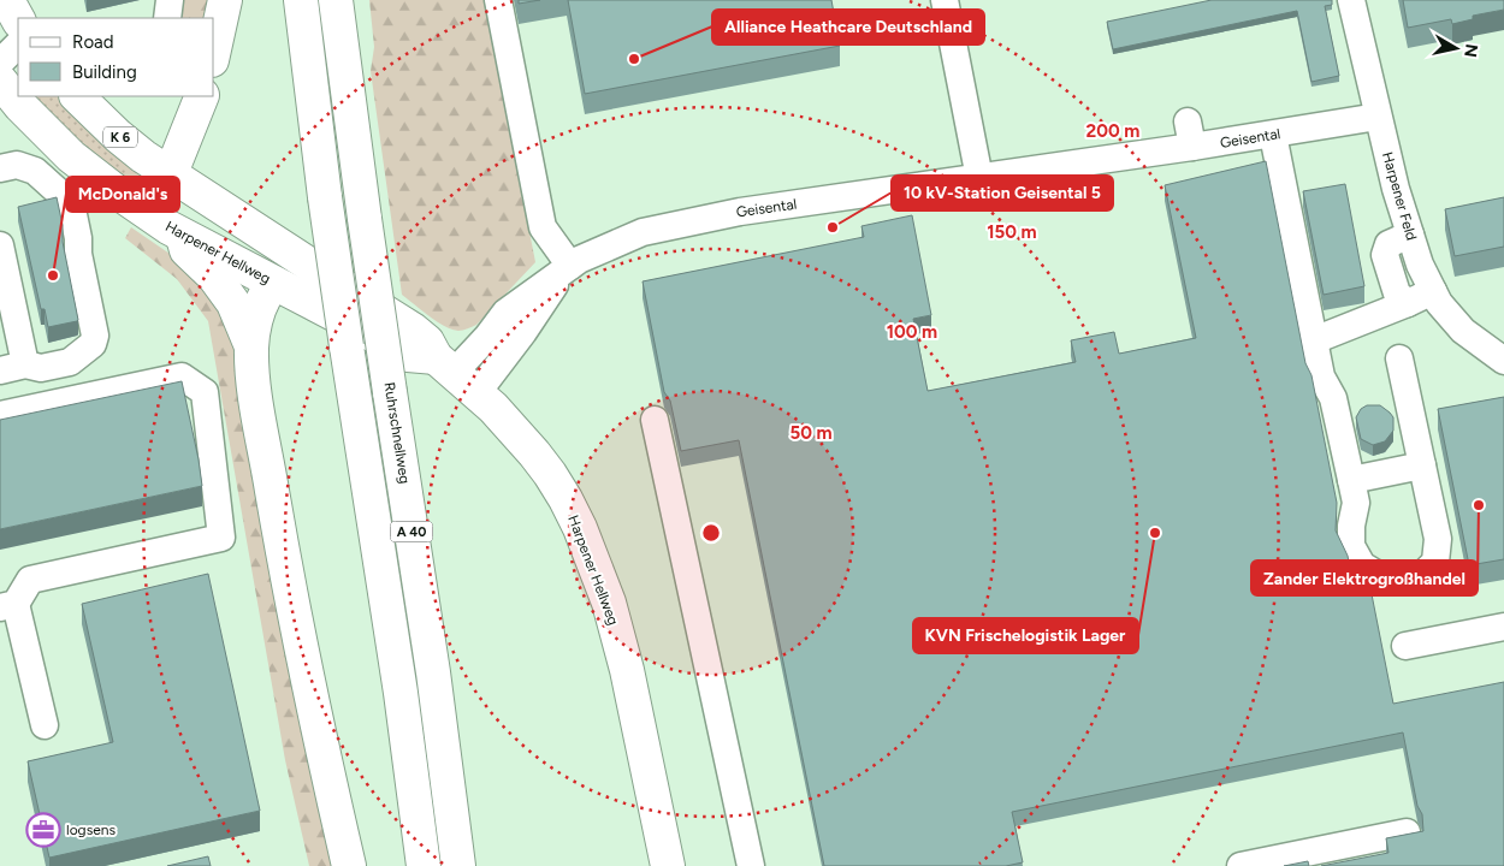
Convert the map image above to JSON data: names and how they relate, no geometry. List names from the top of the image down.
{
  "streets": {
    "main road": [
      "K 6",
      "Harpener Hellweg",
      "Ruhrschnellweg",
      "A 40"
    ],
    "street": ["Geisental", "Harpener Feld"]
  },
  "crossings": [
    ["Geisental", "Harpener Feld"],
    ["Geisental", "Harpener Hellweg"]
  ],
  "places": {
    "other": [
      "Alliance Heathcare Deutschland",
      "10 kV-Station Geisental 5",
      "McDonald's",
      "Zander Elektrogroßhandel",
      "KVN Frischelogistik Lager"
    ],
    "office": ["logsens"]
  },
  "legend": ["Road", "Building"],
  "north": "right",
  "rings": [
    "200 m",
    "150 m",
    "100 m",
    "50 m"
  ]
}
